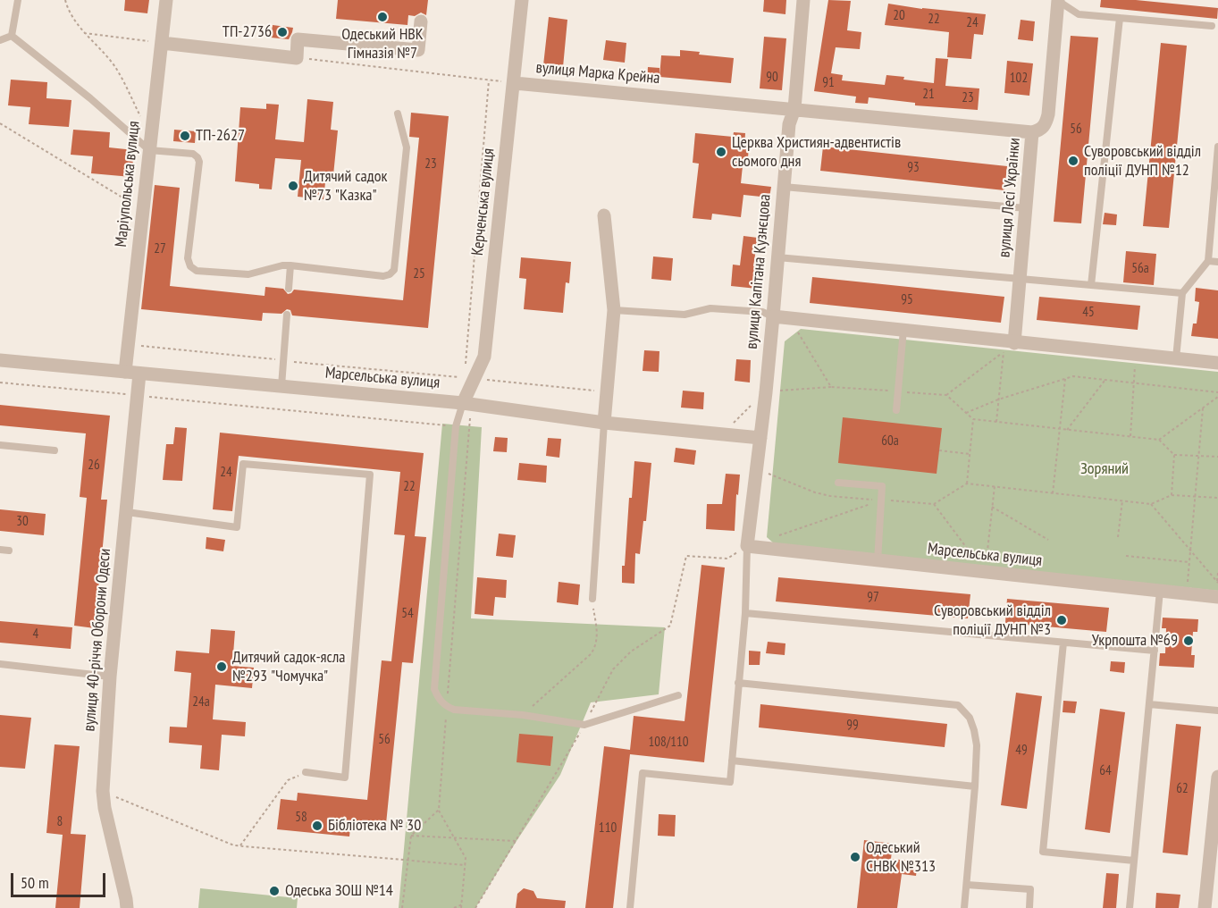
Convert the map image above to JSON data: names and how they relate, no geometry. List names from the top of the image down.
{
  "streets": {
    "street": [
      "вулиця Марка Крейна",
      "Маріупольська вулиця",
      "вулиця Лесі Українки",
      "Керченська вулиця",
      "вулиця Капітана Кузнєцова",
      "Марсельська вулиця",
      "вулиця 40-річчя Оборони Одеси"
    ]
  },
  "crossings": [
    ["вулиця Марка Крейна", "вулиця Лесі Українки"],
    ["вулиця Марка Крейна", "Керченська вулиця"],
    ["вулиця Марка Крейна", "вулиця Капітана Кузнєцова"],
    ["Маріупольська вулиця", "Марсельська вулиця"],
    ["Керченська вулиця", "Марсельська вулиця"],
    ["вулиця Капітана Кузнєцова", "Марсельська вулиця"],
    ["Марсельська вулиця", "вулиця 40-річчя Оборони Одеси"]
  ],
  "parks": ["Зоряний"],
  "places": [
    "Одеський НВК Гімназія №7",
    "ТП-2736",
    "ТП-2627",
    "Церква Християн-адвентистів сьомого дня",
    "Суворовський відділ поліції ДУНП №12",
    "Дитячий садок №73 \"Казка\"",
    "Суворовський відділ поліції ДУНП №3",
    "Укрпошта №69",
    "Дитячий садок-ясла №293 \"Чомучка\"",
    "Бібліотека № 30",
    "Одеський СНВК №313",
    "Одеська ЗОШ №14"
  ],
  "house_numbers": [
    "20",
    "22",
    "24",
    "90",
    "102",
    "91",
    "21",
    "23",
    "56",
    "23",
    "93",
    "27",
    "56а",
    "25",
    "95",
    "45",
    "60а",
    "26",
    "24",
    "22",
    "30",
    "97",
    "54",
    "4",
    "24а",
    "99",
    "56",
    "108/110",
    "49",
    "64",
    "62",
    "58",
    "8",
    "110"
  ],
  "scale_bar": "50 m"
}
